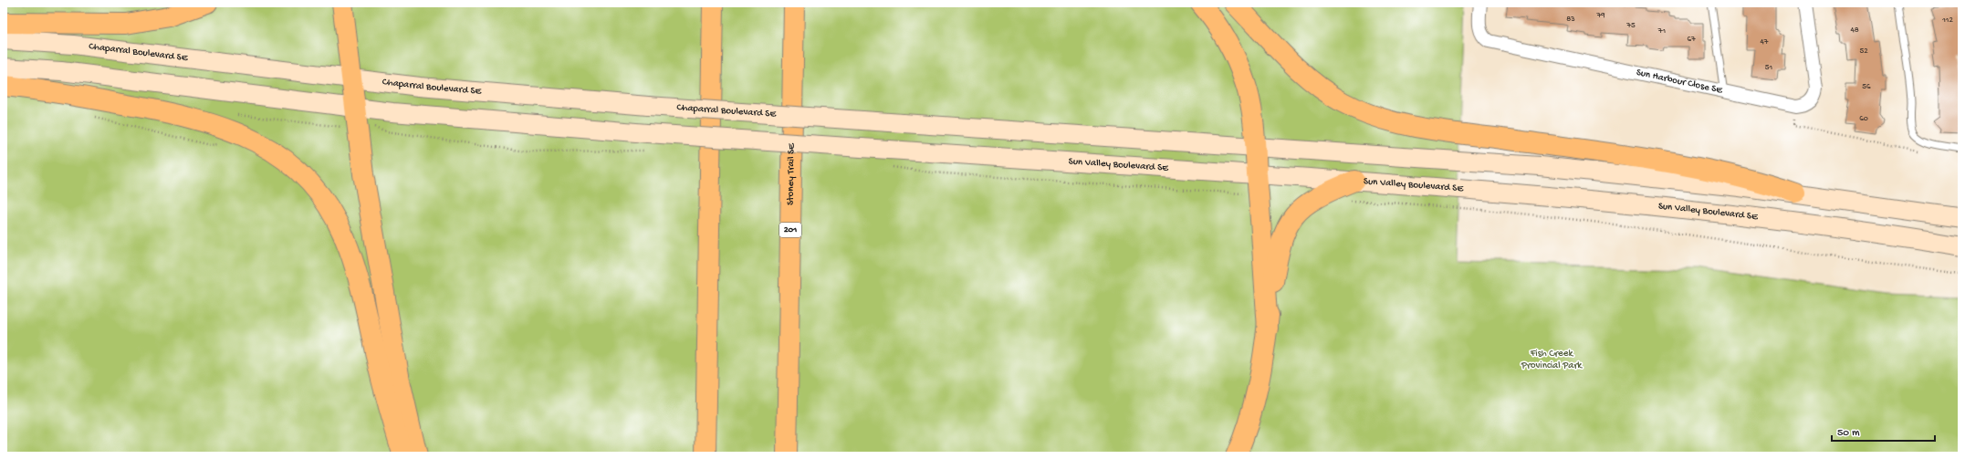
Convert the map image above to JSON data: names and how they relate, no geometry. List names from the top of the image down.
{
  "streets": {
    "highway": ["Stoney Trail SE", "201"],
    "main road": ["Chaparral Boulevard SE", "Sun Valley Boulevard SE"],
    "street": ["Sun Harbour Close SE"]
  },
  "parks": ["Fish Creek Provincial Park"],
  "house_numbers": [
    "79",
    "83",
    "112",
    "75",
    "48",
    "71",
    "67",
    "47",
    "52",
    "51",
    "56",
    "60"
  ],
  "scale_bar": "50 m"
}
